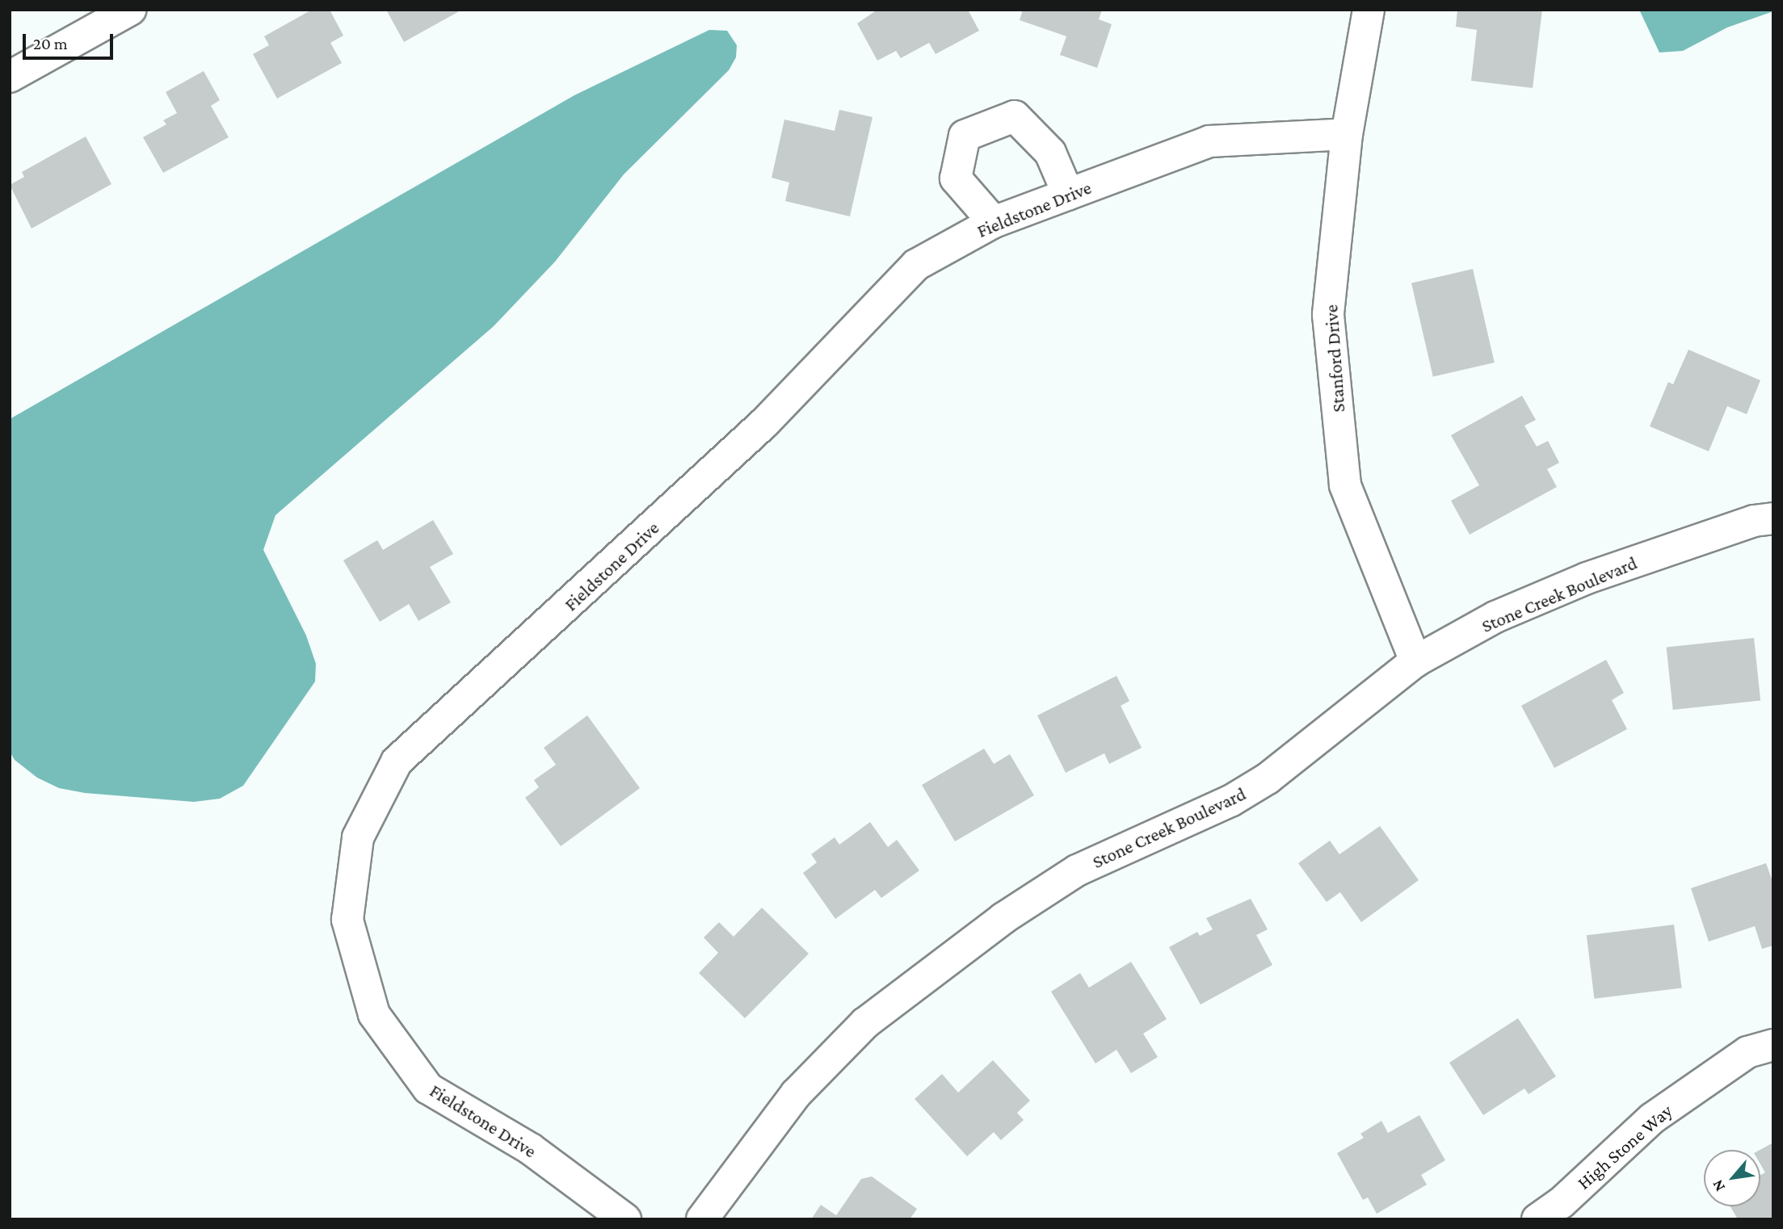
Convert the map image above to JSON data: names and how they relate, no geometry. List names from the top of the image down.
{
  "streets": {
    "street": [
      "Fieldstone Drive",
      "Stanford Drive",
      "Stone Creek Boulevard",
      "High Stone Way"
    ]
  },
  "crossings": [
    ["Fieldstone Drive", "Stanford Drive"],
    ["Stanford Drive", "Stone Creek Boulevard"]
  ],
  "scale_bar": "20 m",
  "north": "bottom left"
}
